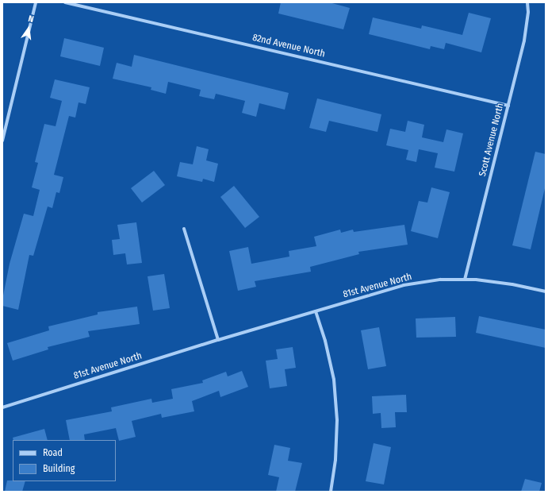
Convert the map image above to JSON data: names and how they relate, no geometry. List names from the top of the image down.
{
  "streets": {
    "street": ["82nd Avenue North", "Scott Avenue North", "81st Avenue North"]
  },
  "crossings": [
    ["82nd Avenue North", "Scott Avenue North"],
    ["Scott Avenue North", "81st Avenue North"]
  ],
  "legend": ["Road", "Building"],
  "north": "top"
}
